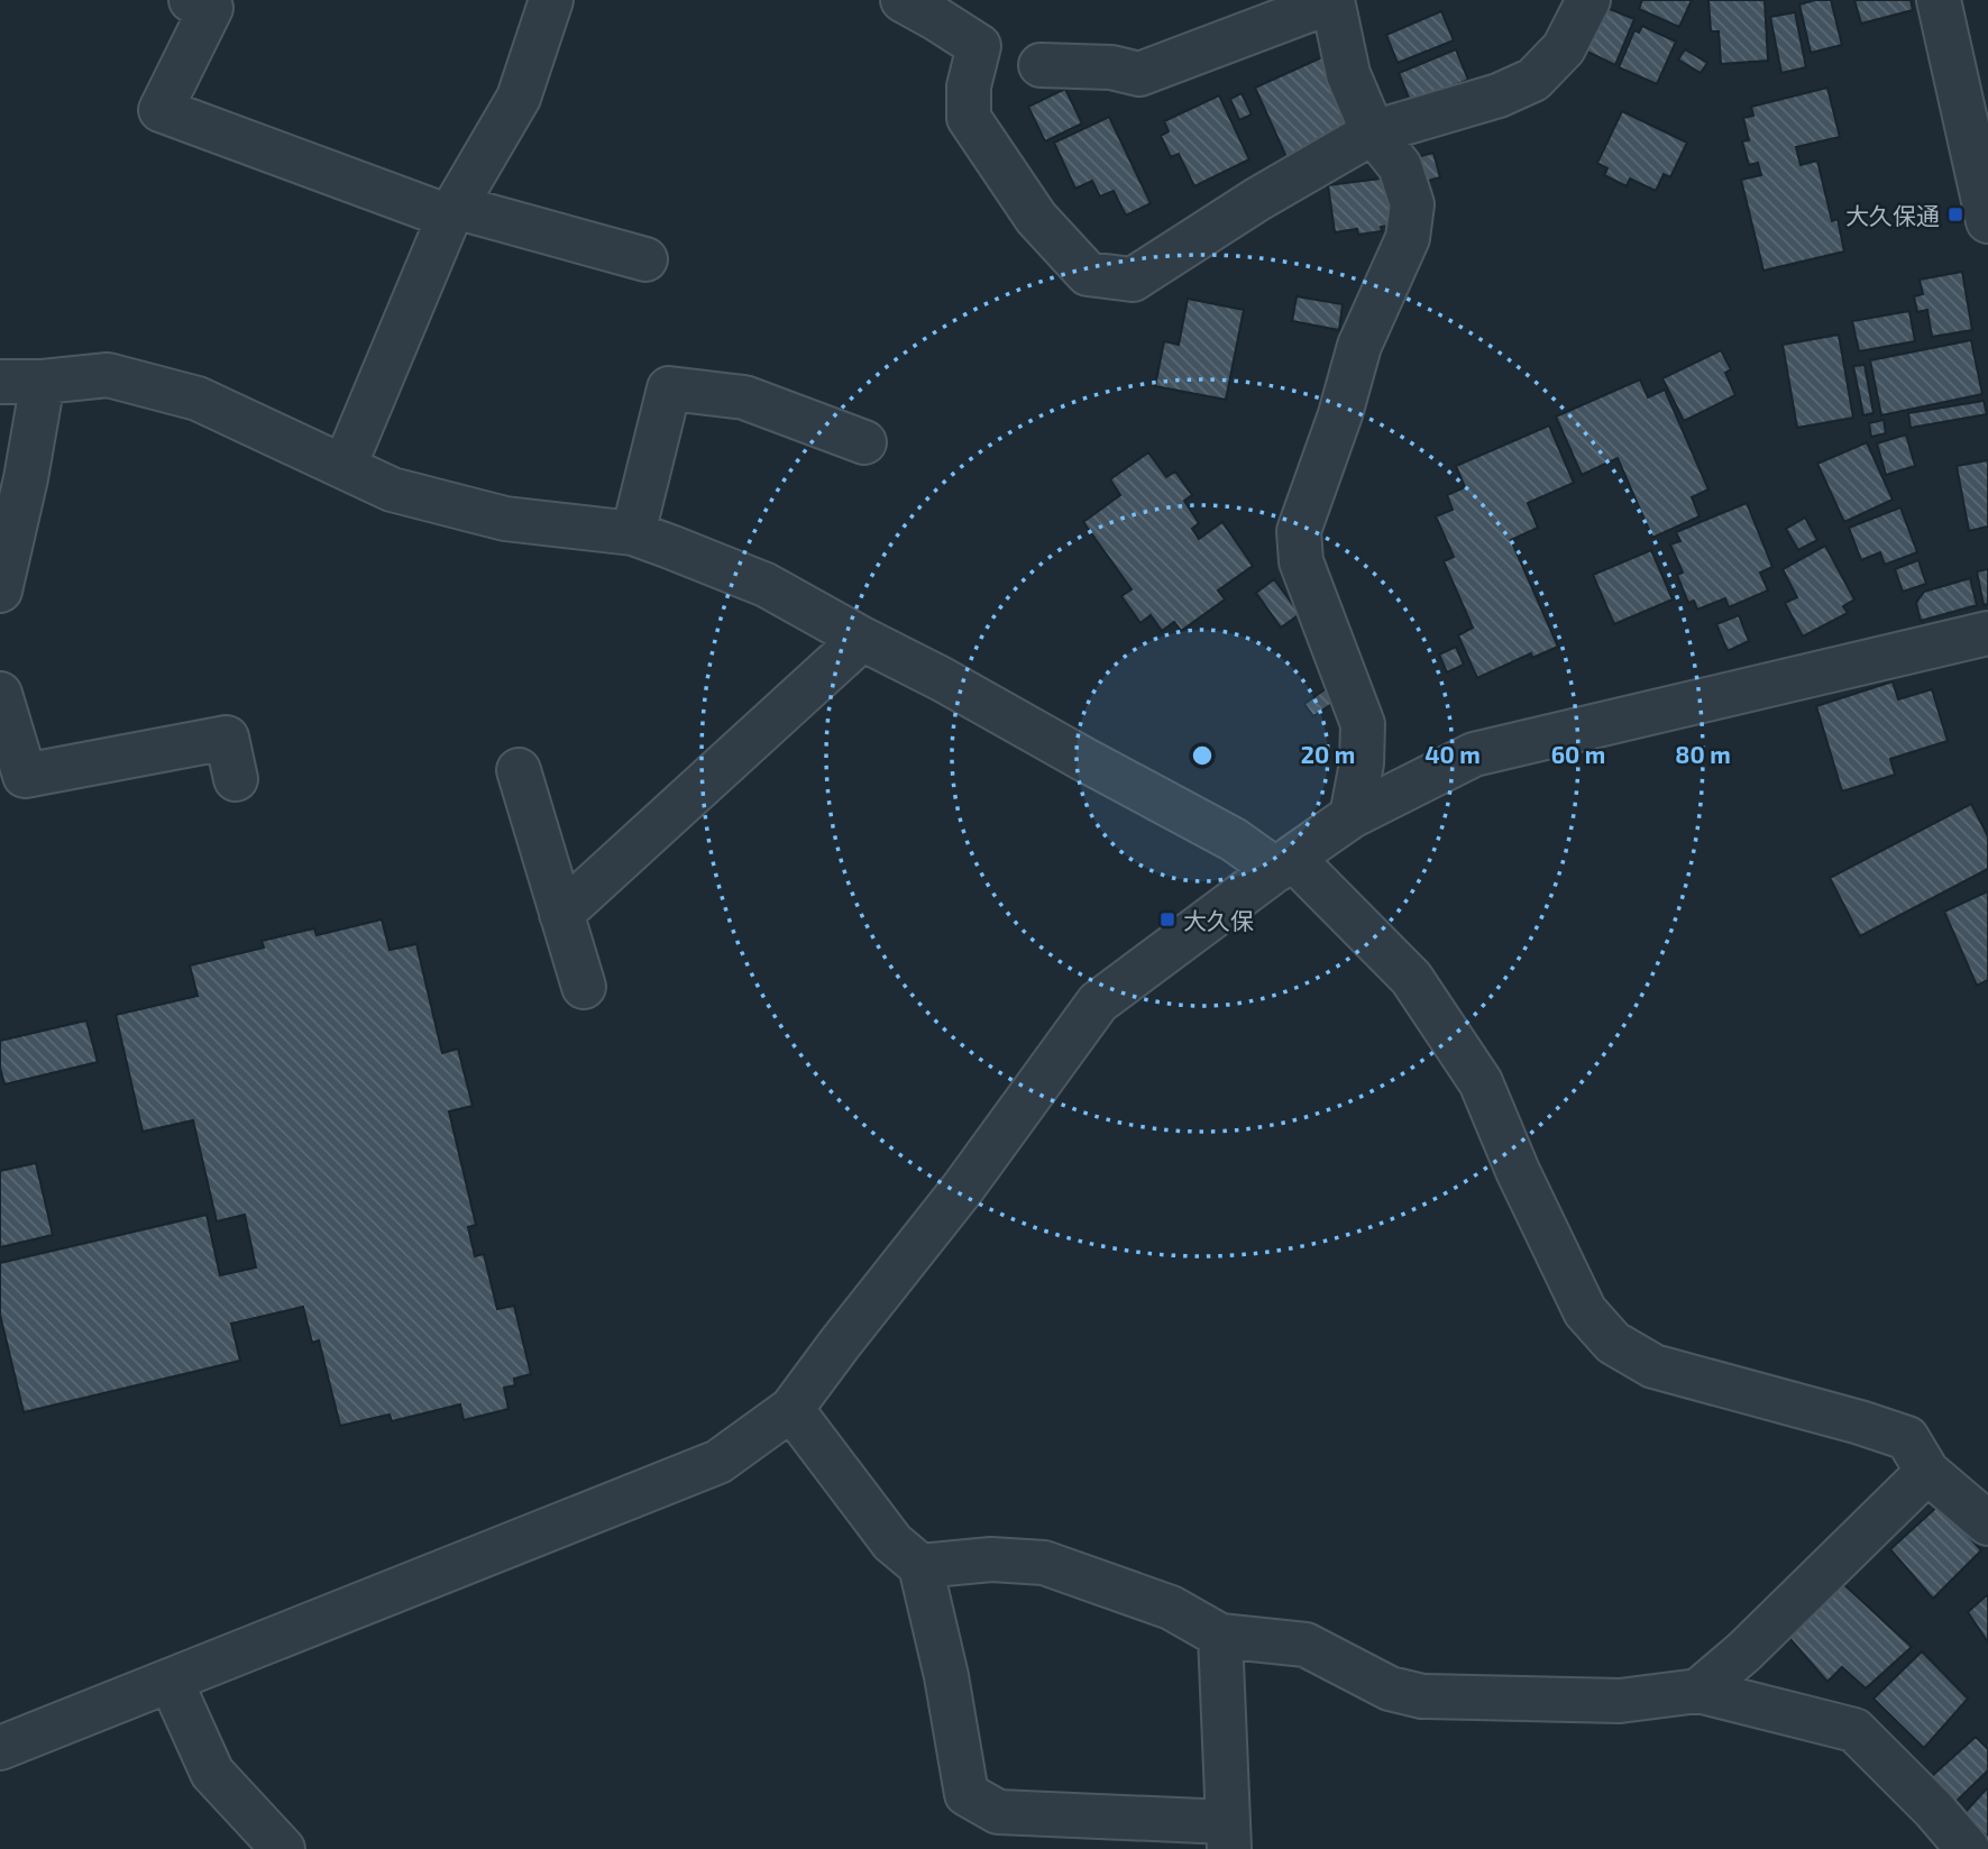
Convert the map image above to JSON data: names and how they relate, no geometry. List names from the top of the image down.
{
  "places": {
    "transit": ["大久保通", "大久保"]
  },
  "rings": [
    "20 m",
    "40 m",
    "60 m",
    "80 m"
  ]
}
